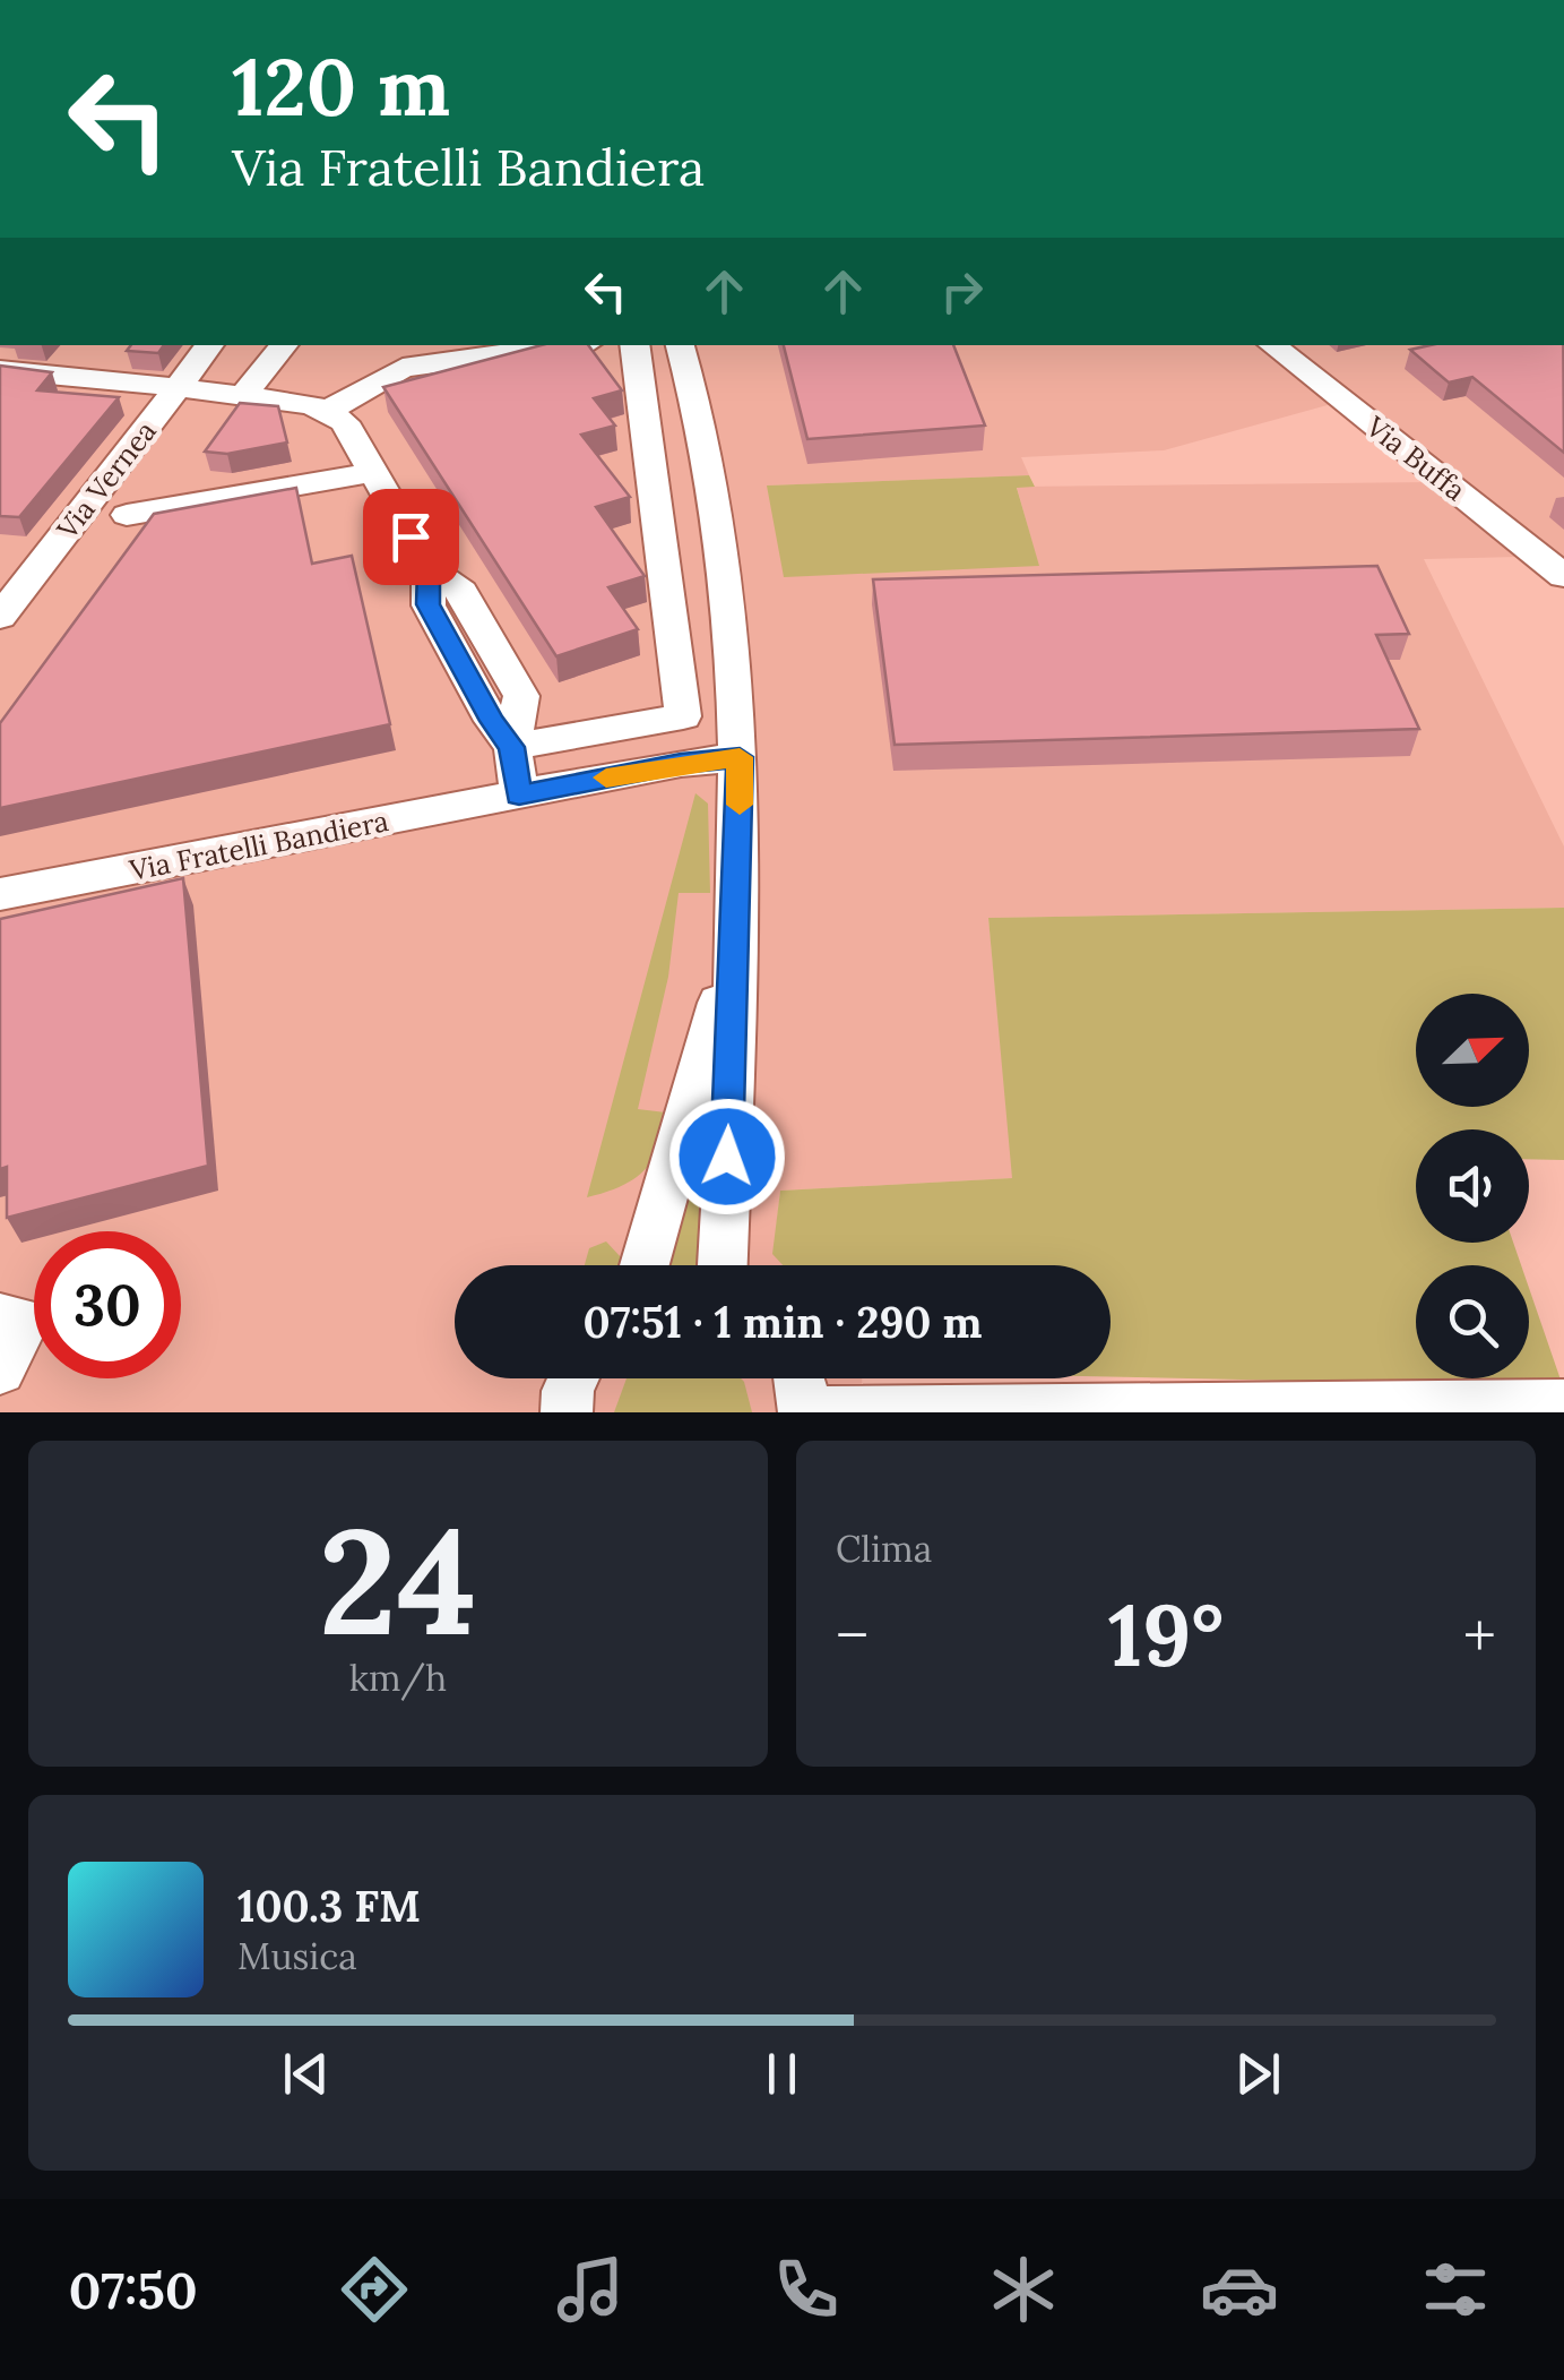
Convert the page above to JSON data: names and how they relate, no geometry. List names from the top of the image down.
{
  "streets": {
    "street": ["Via Buffa", "Via Vernea", "Via Fratelli Bandiera"]
  },
  "north": "top right",
  "page": {
    "turn": ["120 m", "Via Fratelli Bandiera"],
    "limit": "30",
    "trip": "07:51 · 1 min · 290 m",
    "tile": [
      ["24", "km/h"],
      "Clima"
    ],
    "heat": ["−", "19°", "+"],
    "song": ["100.3 FM", "Musica"],
    "tabs": "07:50"
  }
}
